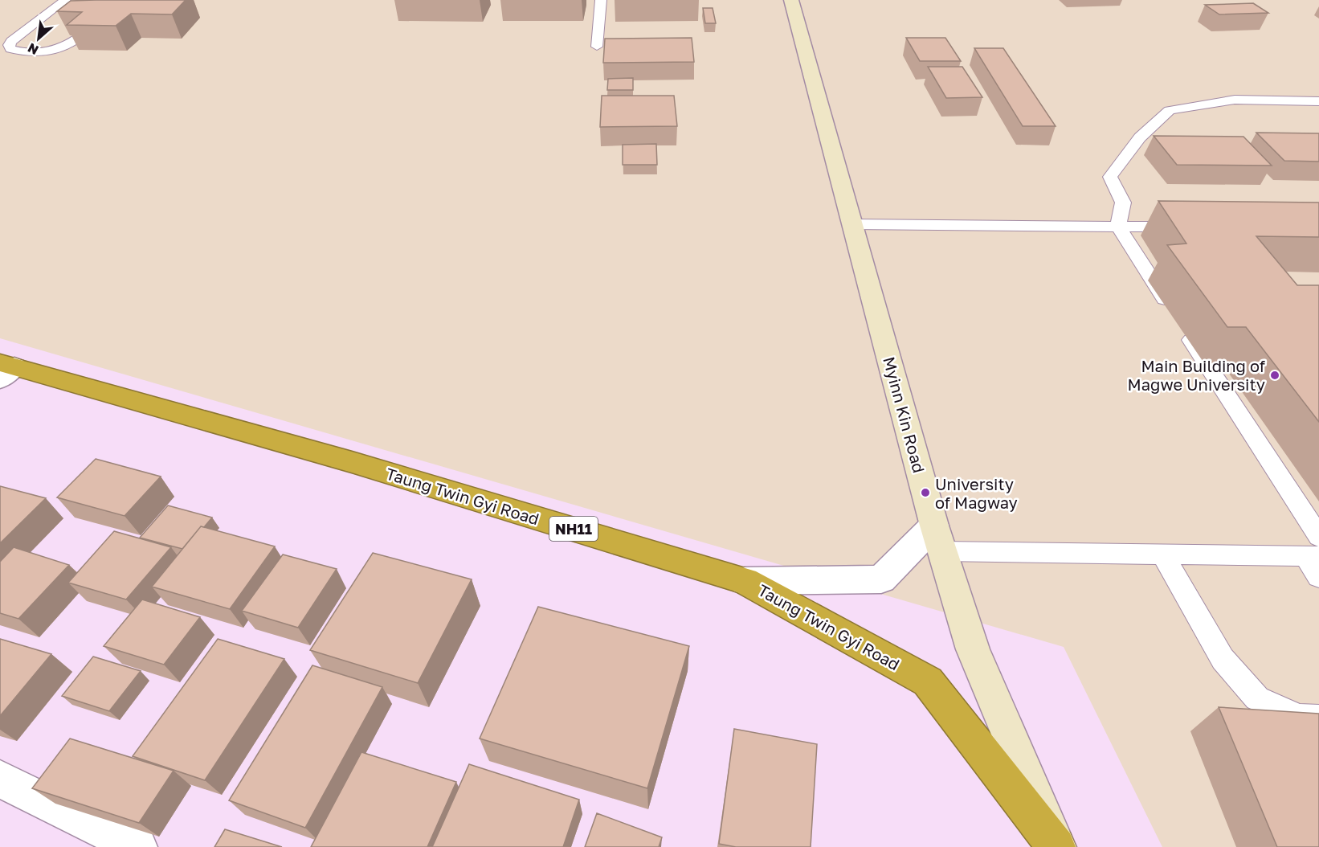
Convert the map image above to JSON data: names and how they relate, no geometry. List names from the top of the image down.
{
  "streets": {
    "highway": ["Taung Twin Gyi Road", "NH11"],
    "street": ["Myinn Kin Road"]
  },
  "crossings": [
    ["Myinn Kin Road", "Taung Twin Gyi Road"]
  ],
  "places": ["Main Building of Magwe University", "University of Magway"],
  "north": "bottom left"
}
